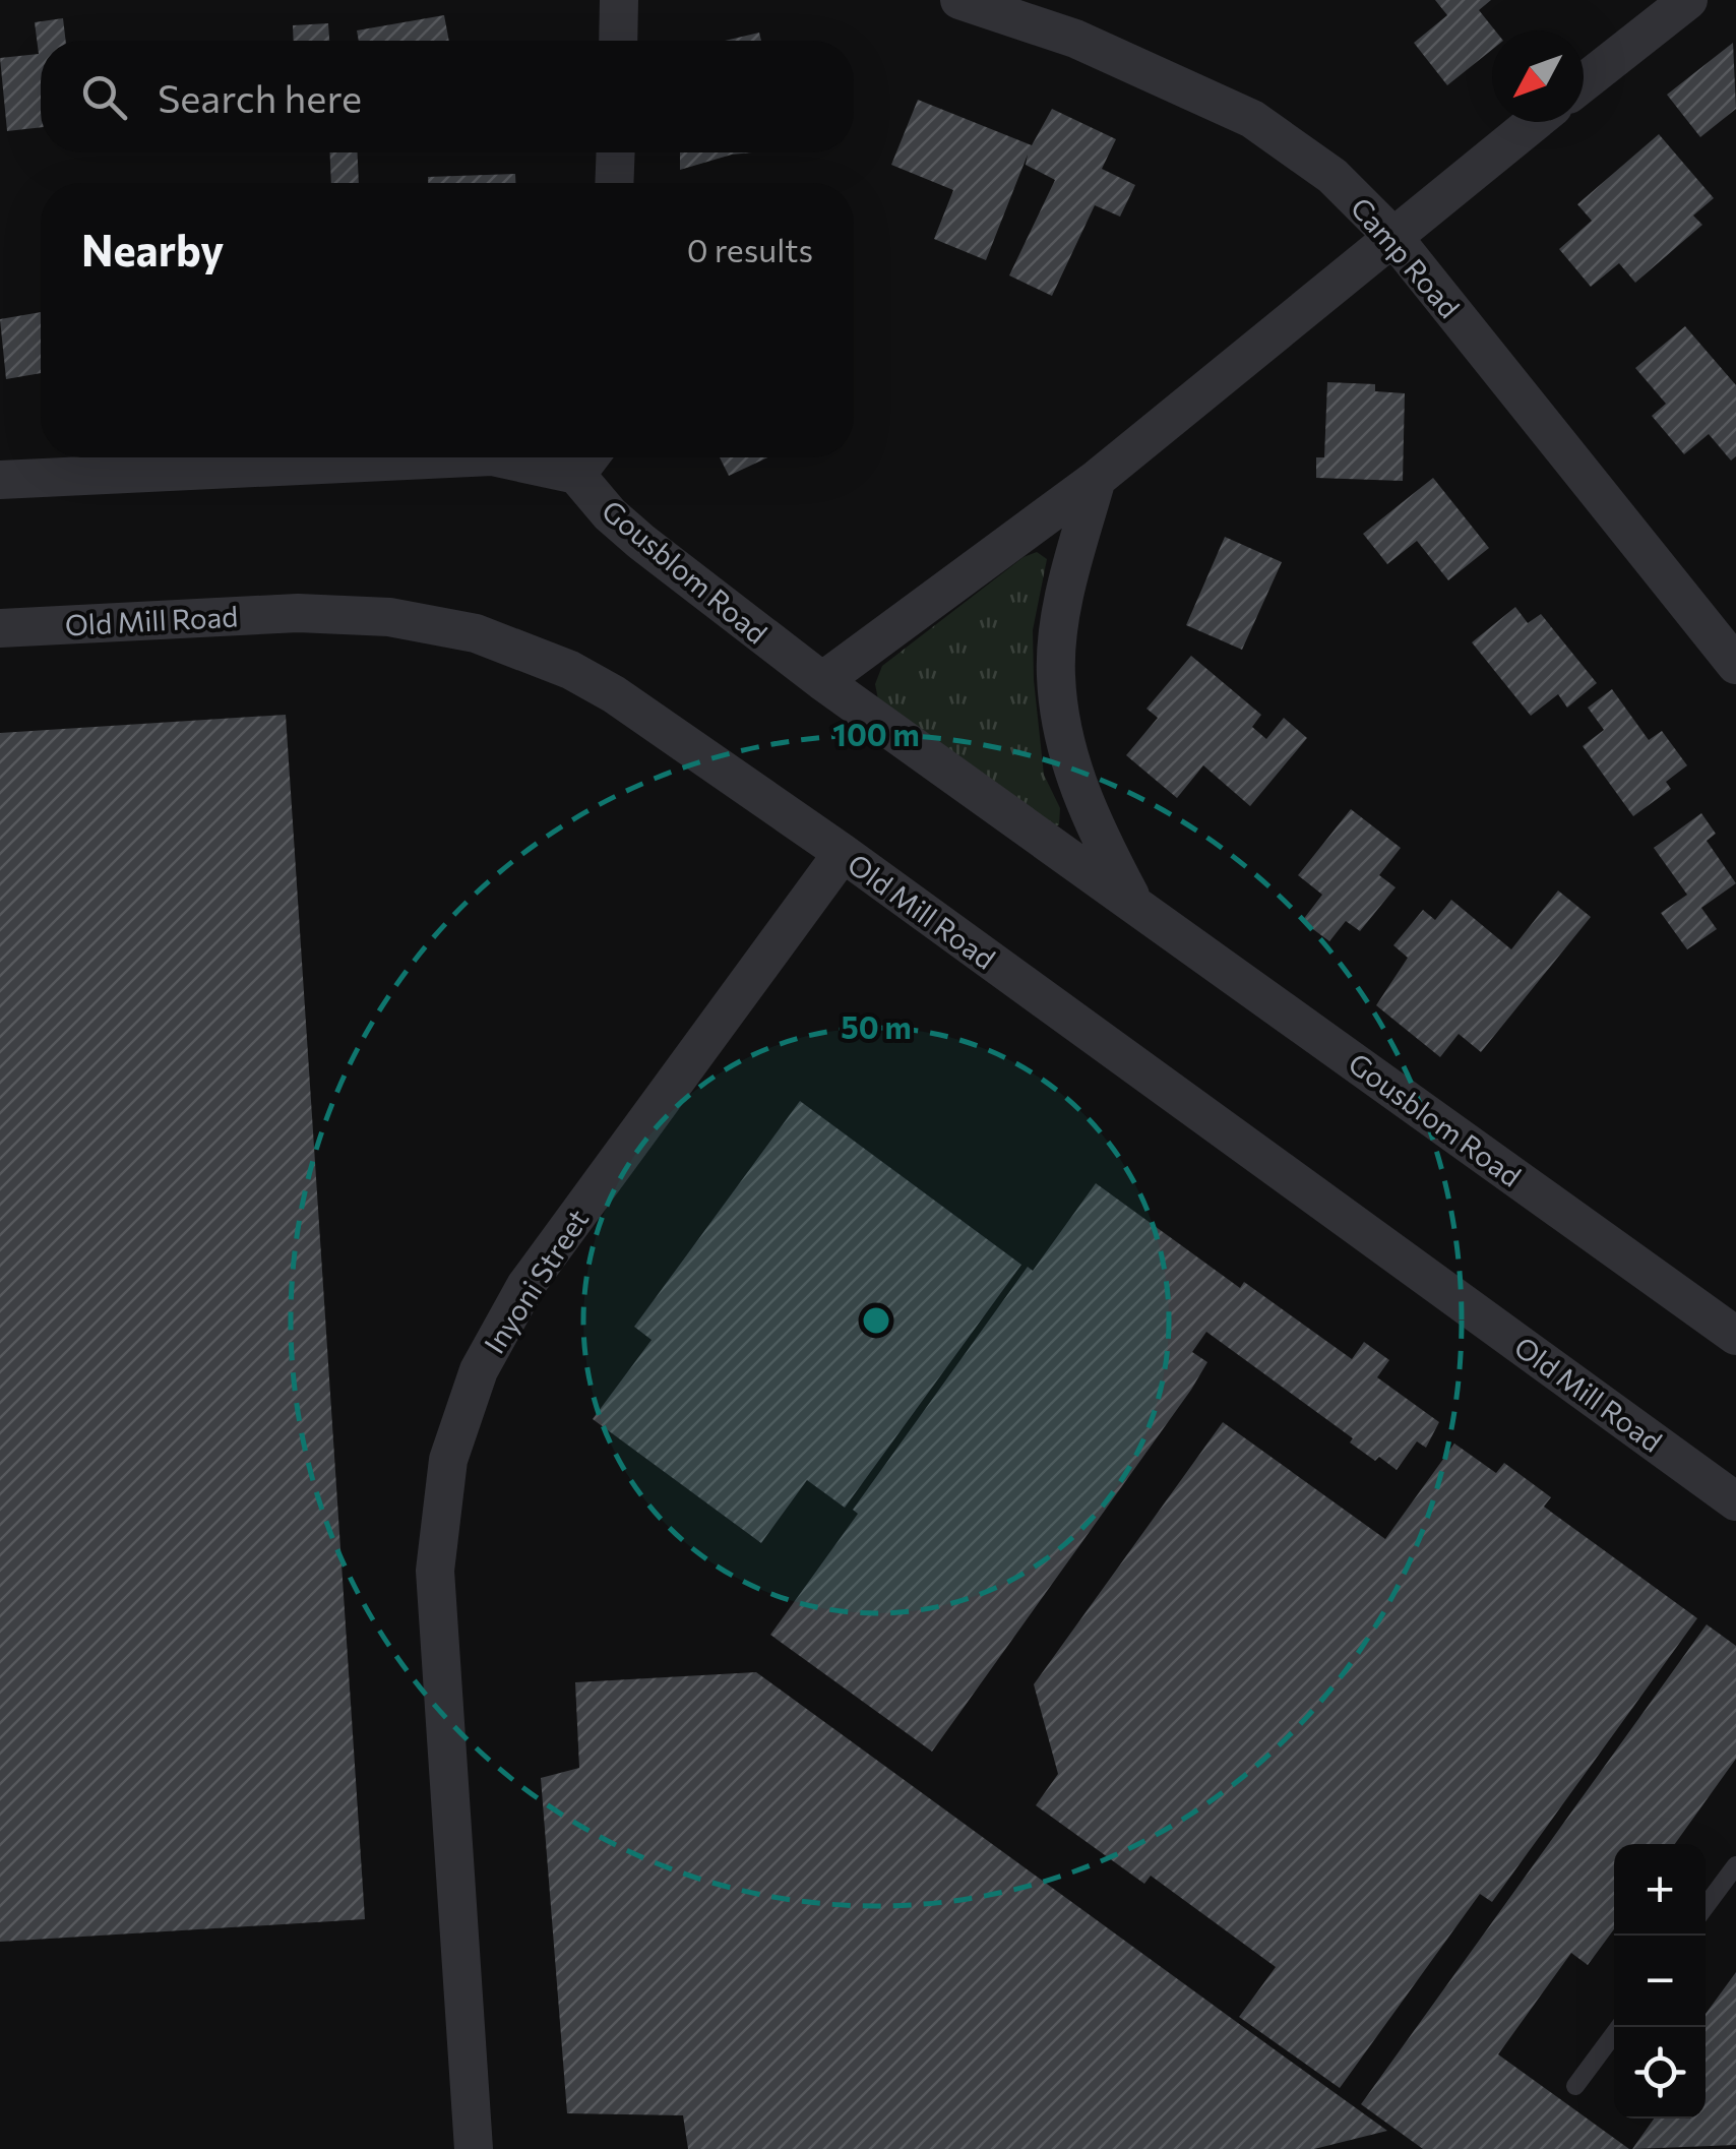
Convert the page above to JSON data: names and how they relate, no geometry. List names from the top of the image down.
{
  "streets": {
    "street": [
      "Camp Road",
      "Gousblom Road",
      "Old Mill Road",
      "Inyoni Street"
    ]
  },
  "crossings": [
    ["Old Mill Road", "Inyoni Street"]
  ],
  "north": "bottom left",
  "page": {
    "search": "Search here",
    "heading": ["Nearby", "0 results"],
    "map_buttons": ["+", "−"]
  },
  "rings": ["100 m", "50 m"]
}
